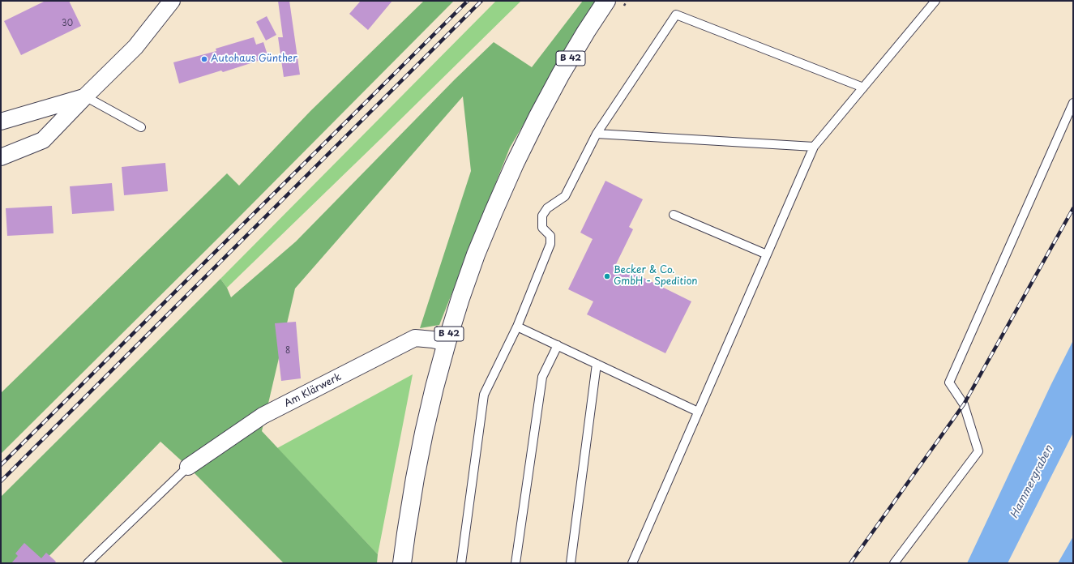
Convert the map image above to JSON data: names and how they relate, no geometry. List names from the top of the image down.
{
  "streets": {
    "main road": ["B 42"],
    "street": ["Am Klärwerk"]
  },
  "crossings": [
    ["B 42", "Am Klärwerk"]
  ],
  "water": ["Hammergraben"],
  "places": ["Autohaus Günther", "Becker & Co. GmbH - Spedition"],
  "house_numbers": ["30", "8"]
}
